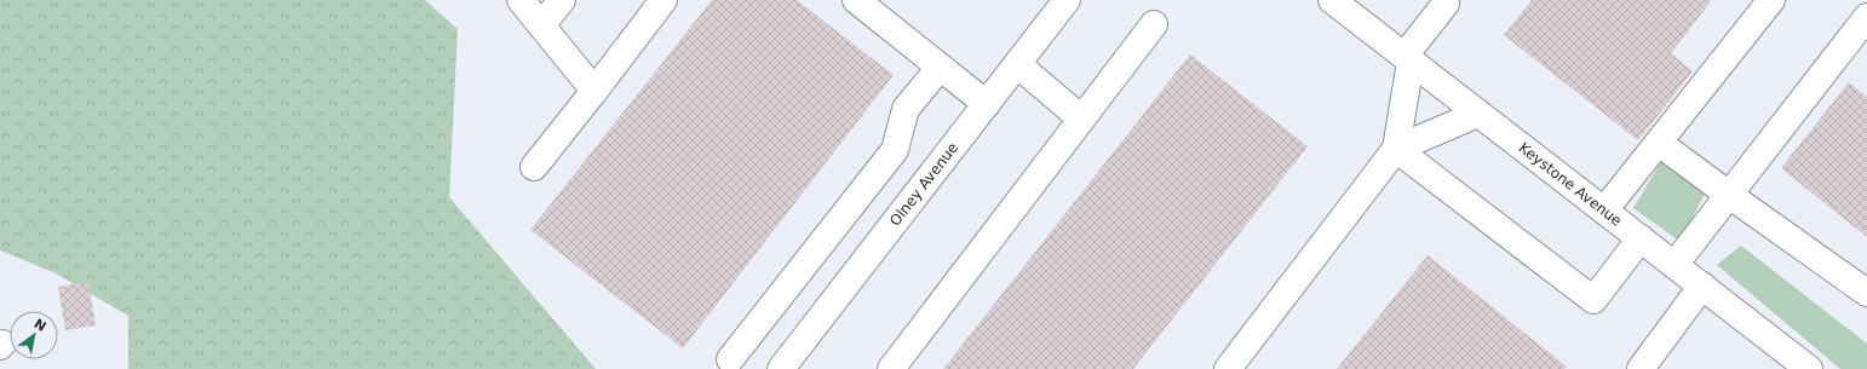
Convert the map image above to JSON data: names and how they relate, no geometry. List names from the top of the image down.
{
  "streets": {
    "street": ["Keystone Avenue", "Olney Avenue"]
  },
  "north": "top right"
}
